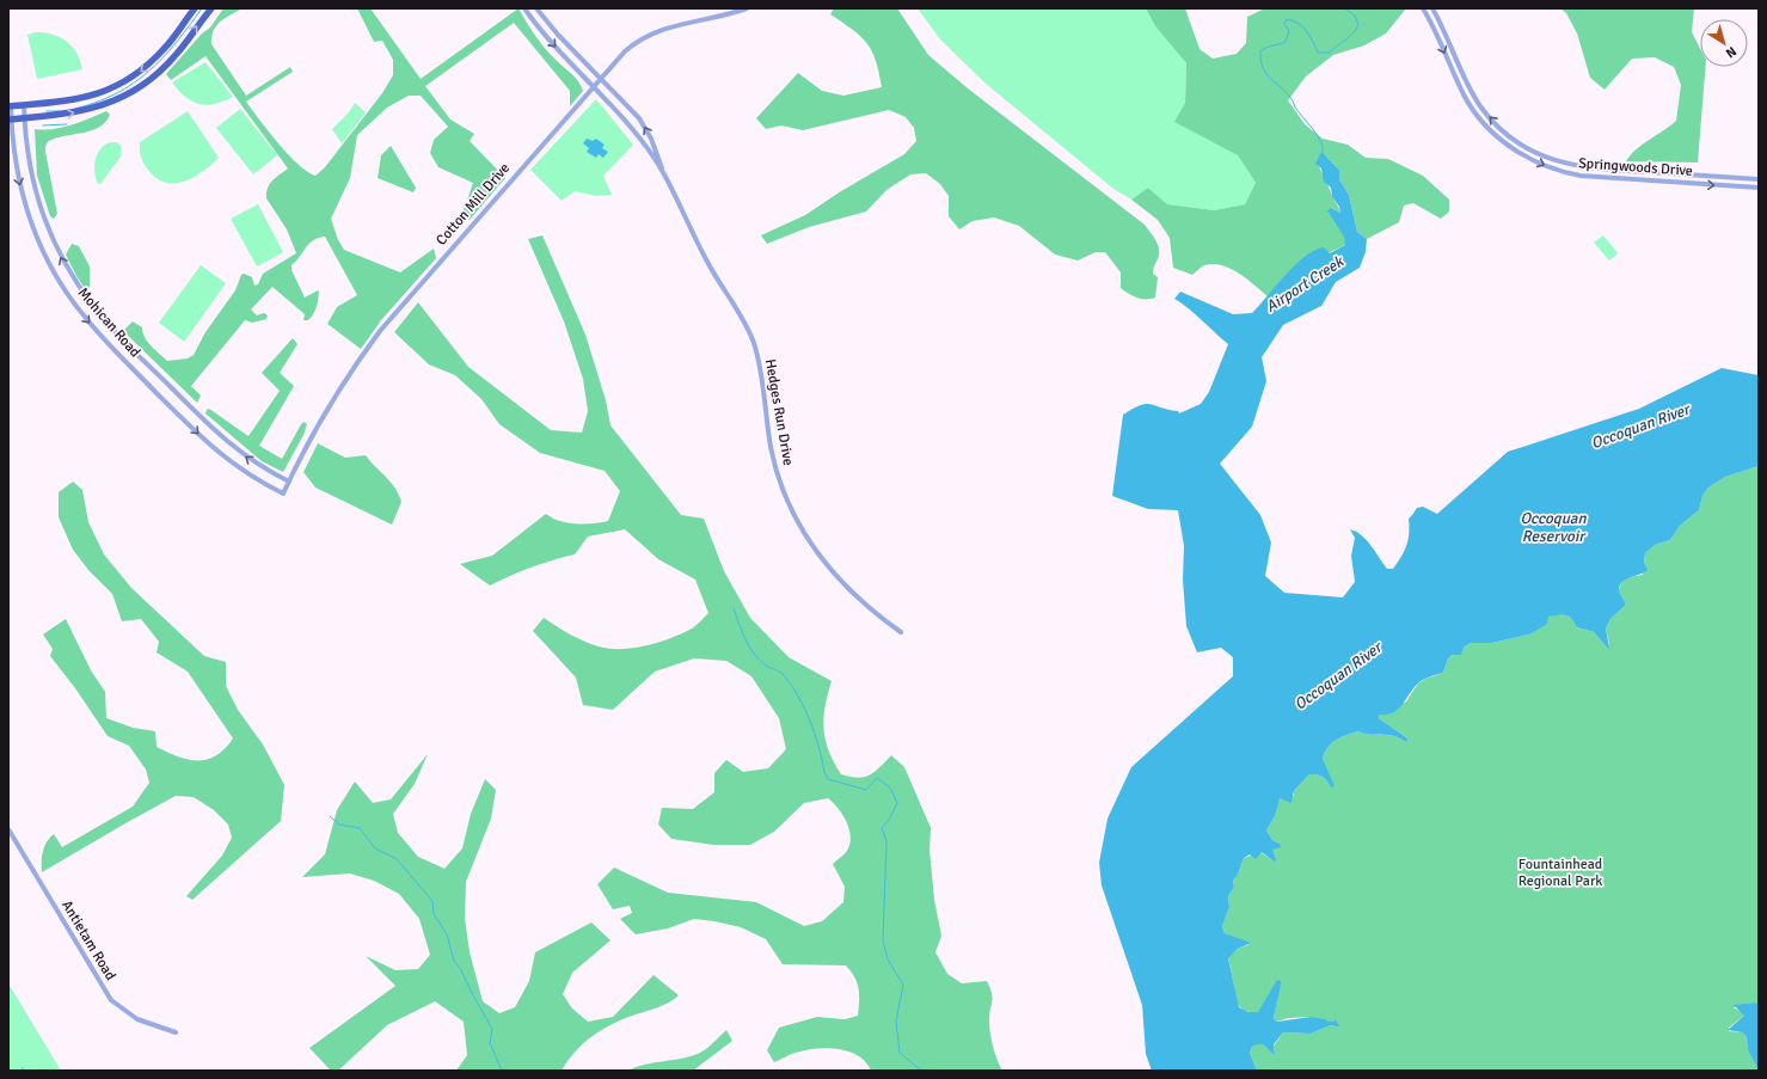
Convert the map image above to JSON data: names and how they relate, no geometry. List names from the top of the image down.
{
  "streets": {
    "street": [
      "Springwoods Drive",
      "Cotton Mill Drive",
      "Mohican Road",
      "Hedges Run Drive",
      "Antietam Road"
    ]
  },
  "crossings": [
    ["Cotton Mill Drive", "Mohican Road"],
    ["Cotton Mill Drive", "Hedges Run Drive"]
  ],
  "water": ["Airport Creek", "Occoquan River", "Occoquan Reservoir"],
  "parks": ["Fountainhead Regional Park"],
  "north": "bottom right"
}
